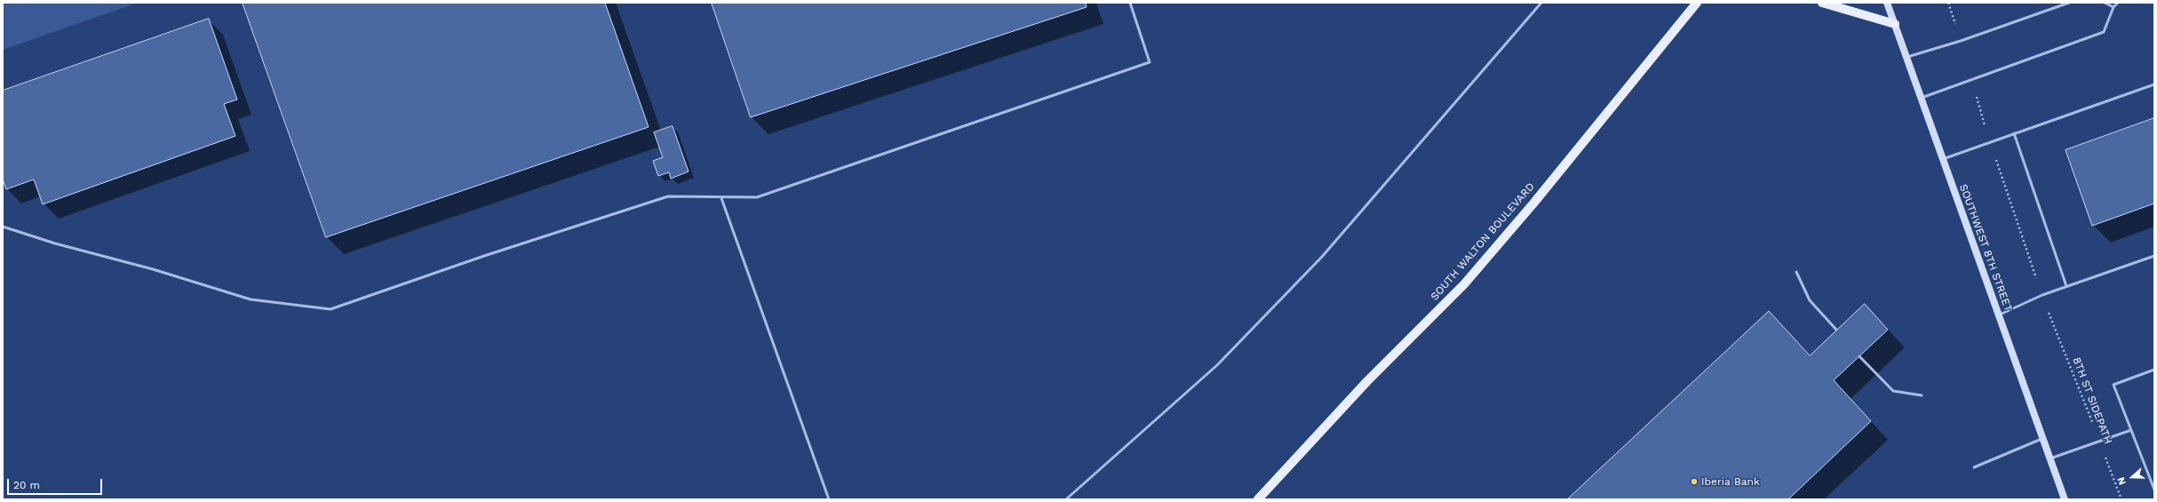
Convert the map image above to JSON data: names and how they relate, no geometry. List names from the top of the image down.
{
  "streets": {
    "main road": ["SOUTH WALTON BOULEVARD", "SOUTHWEST 8TH STREET"],
    "path": ["8TH ST SIDEPATH"]
  },
  "places": ["Iberia Bank"],
  "scale_bar": "20 m",
  "north": "left"
}
